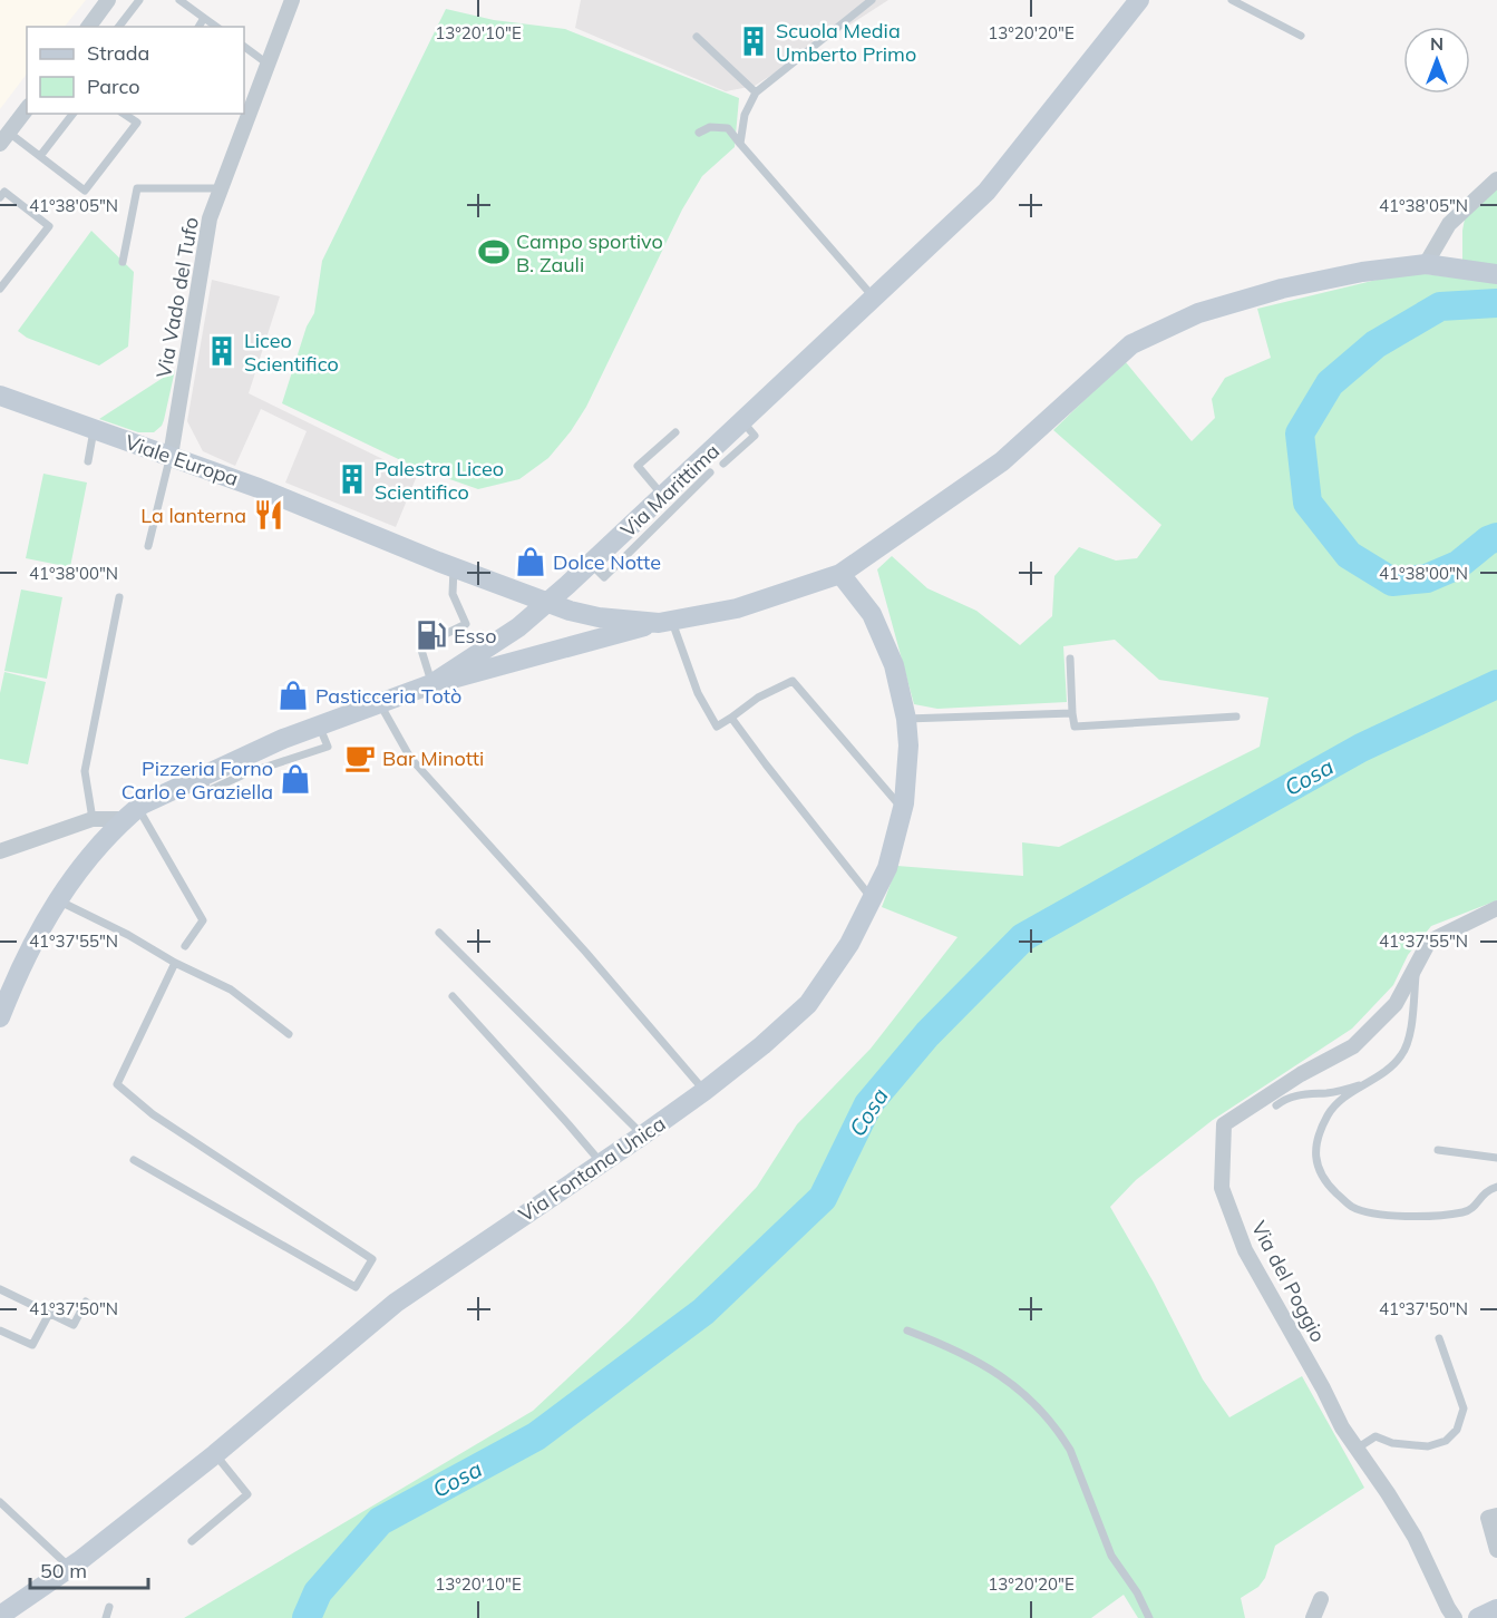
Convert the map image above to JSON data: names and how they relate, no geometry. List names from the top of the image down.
{
  "streets": {
    "main road": ["Viale Europa", "Via Marittima", "Via Fontana Unica"],
    "street": ["Via Vado del Tufo", "Via del Poggio"]
  },
  "crossings": [
    ["Via Vado del Tufo", "Viale Europa"],
    ["Viale Europa", "Via Marittima"]
  ],
  "water": ["Cosa"],
  "places": {
    "building": ["Scuola Media Umberto Primo", "Liceo Scientifico", "Palestra Liceo Scientifico"],
    "sports": ["Campo sportivo B. Zauli"],
    "restaurant": ["La lanterna"],
    "shop": ["Dolce Notte", "Pasticceria Totò", "Pizzeria Forno Carlo e Graziella"],
    "fuel station": ["Esso"],
    "cafe": ["Bar Minotti"]
  },
  "legend": ["Strada", "Parco"],
  "scale_bar": "50 m",
  "north": "top",
  "coordinates": [
    "13°20'10\"E",
    "13°20'20\"E",
    "41°38'05\"N",
    "41°38'00\"N",
    "41°37'55\"N",
    "41°37'50\"N"
  ]
}
